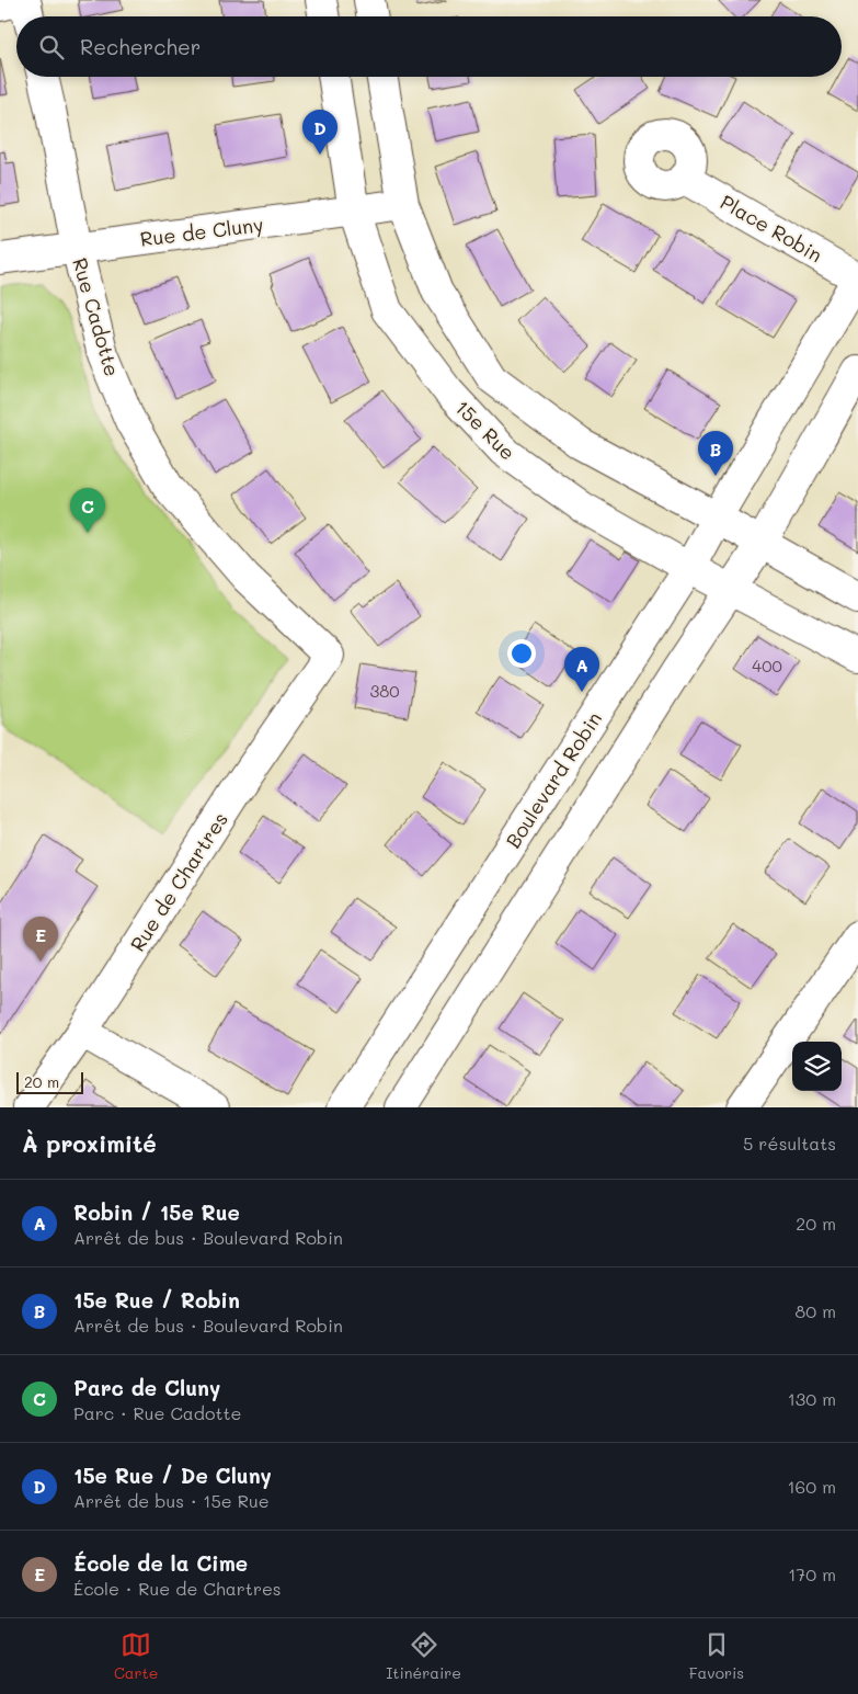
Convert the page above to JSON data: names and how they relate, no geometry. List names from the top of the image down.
{
  "streets": {
    "street": [
      "Place Robin",
      "Rue de Cluny",
      "Rue Cadotte",
      "15e Rue",
      "Boulevard Robin",
      "Rue de Chartres"
    ]
  },
  "crossings": [
    ["Place Robin", "Boulevard Robin"],
    ["Rue de Cluny", "Rue Cadotte"],
    ["Rue de Cluny", "15e Rue"],
    ["Rue Cadotte", "Rue de Chartres"],
    ["15e Rue", "Boulevard Robin"]
  ],
  "house_numbers": ["400", "380"],
  "scale_bar": "20 m",
  "page": {
    "search": "Rechercher",
    "pins": [
      "D",
      "B",
      "C",
      "A",
      "E"
    ],
    "scale": "20 m",
    "heading": ["À proximité", "5 résultats"],
    "list": [
      {
        "mark": "A",
        "name": "Robin / 15e Rue",
        "note": "Arrêt de bus · Boulevard Robin",
        "value": "20 m"
      },
      {
        "mark": "B",
        "name": "15e Rue / Robin",
        "note": "Arrêt de bus · Boulevard Robin",
        "value": "80 m"
      },
      {
        "mark": "C",
        "name": "Parc de Cluny",
        "note": "Parc · Rue Cadotte",
        "value": "130 m"
      },
      {
        "mark": "D",
        "name": "15e Rue / De Cluny",
        "note": "Arrêt de bus · 15e Rue",
        "value": "160 m"
      },
      {
        "mark": "E",
        "name": "École de la Cime",
        "note": "École · Rue de Chartres",
        "value": "170 m"
      }
    ],
    "nav": ["Carte", "Itinéraire", "Favoris"]
  }
}
